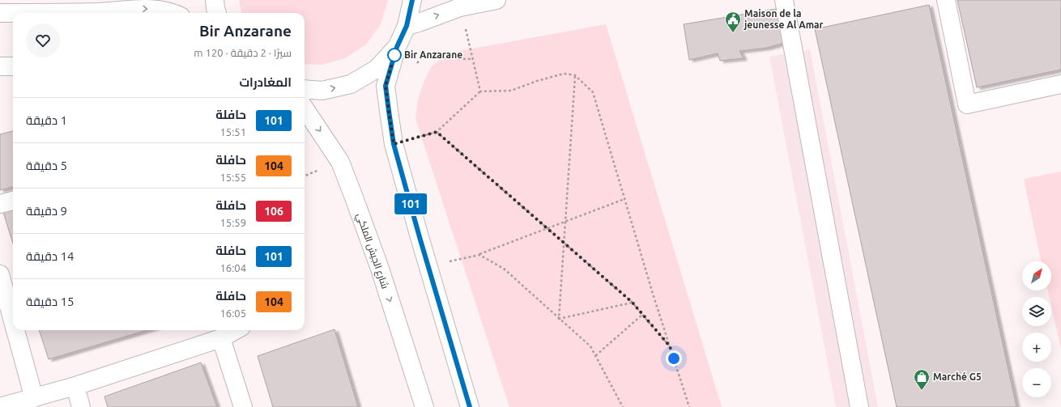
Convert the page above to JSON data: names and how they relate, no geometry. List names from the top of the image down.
{
  "streets": {
    "street": ["شارع الجيش الملكي"]
  },
  "places": {
    "public building": ["Maison de la jeunesse Al Amar"],
    "other": ["Bir Anzarane"],
    "shop": ["Marché G5"]
  },
  "lines": ["bus line 101"],
  "north": "top right",
  "page": {
    "on_map": "101",
    "heading": [
      ["Bir Anzarane", "سيرًا · 2 دقيقة · 120 m"],
      "المغادرات"
    ],
    "list": [
      {
        "mark": "101",
        "name": "حافلة",
        "note": "15:51",
        "value": "1 دقيقة"
      },
      {
        "mark": "104",
        "name": "حافلة",
        "note": "15:55",
        "value": "5 دقيقة"
      },
      {
        "mark": "106",
        "name": "حافلة",
        "note": "15:59",
        "value": "9 دقيقة"
      },
      {
        "mark": "101",
        "name": "حافلة",
        "note": "16:04",
        "value": "14 دقيقة"
      },
      {
        "mark": "104",
        "name": "حافلة",
        "note": "16:05",
        "value": "15 دقيقة"
      }
    ],
    "map_buttons": ["+", "−"]
  }
}
